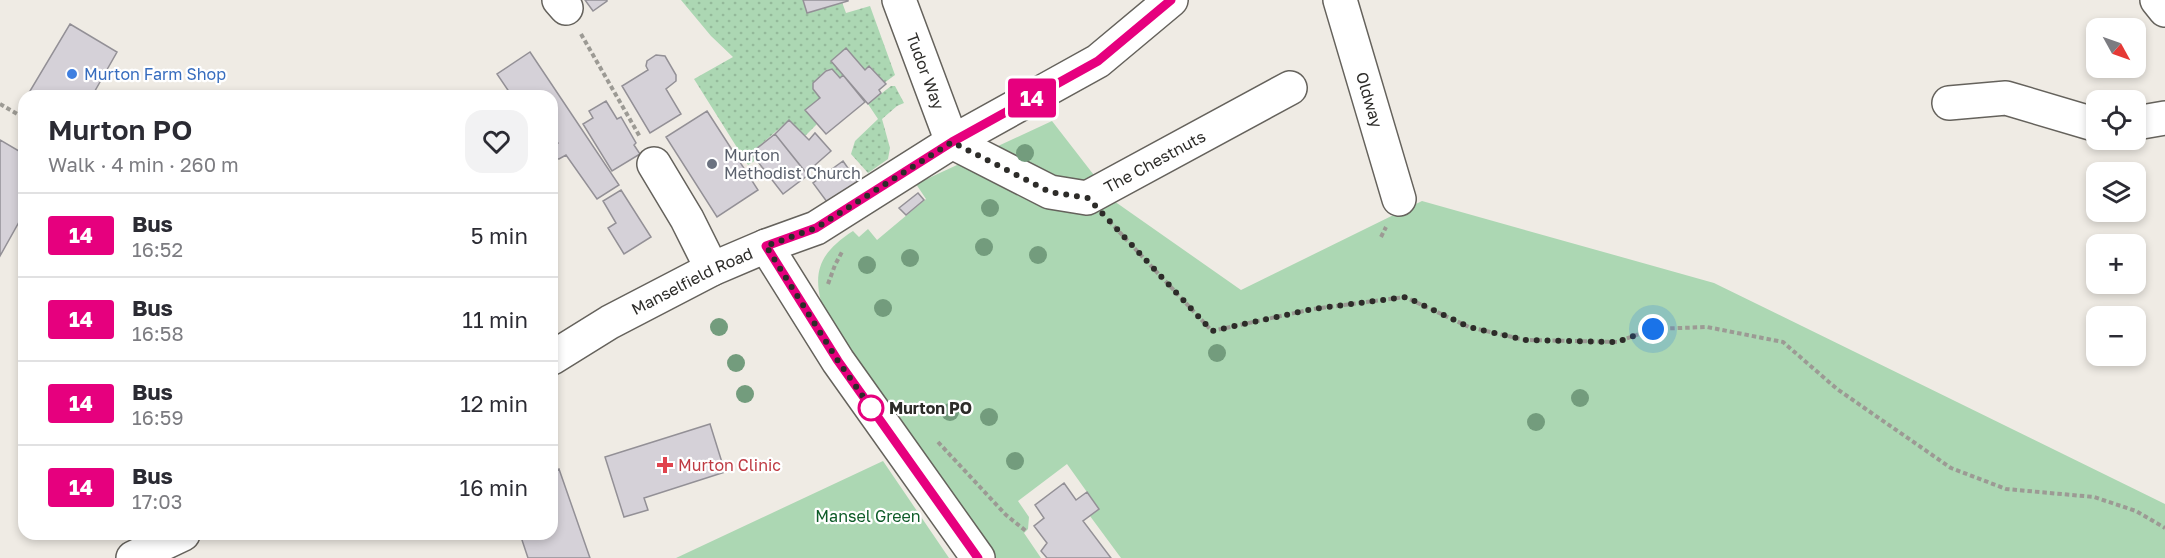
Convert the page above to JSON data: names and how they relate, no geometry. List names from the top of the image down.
{
  "streets": {
    "street": [
      "Tudor Way",
      "Oldway",
      "The Chestnuts",
      "Manselfield Road"
    ]
  },
  "crossings": [
    ["Tudor Way", "The Chestnuts"],
    ["Tudor Way", "Manselfield Road"],
    ["The Chestnuts", "Manselfield Road"]
  ],
  "parks": ["Mansel Green"],
  "places": {
    "other": ["Murton Farm Shop", "Murton Methodist Church", "Murton PO"],
    "health": ["Murton Clinic"]
  },
  "lines": ["bus line 14"],
  "north": "bottom right",
  "page": {
    "on_map": "14",
    "map_buttons": ["+", "−"],
    "heading": ["Murton PO", "Walk · 4 min · 260 m"],
    "list": [
      {
        "mark": "14",
        "name": "Bus",
        "note": "16:52",
        "value": "5 min"
      },
      {
        "mark": "14",
        "name": "Bus",
        "note": "16:58",
        "value": "11 min"
      },
      {
        "mark": "14",
        "name": "Bus",
        "note": "16:59",
        "value": "12 min"
      },
      {
        "mark": "14",
        "name": "Bus",
        "note": "17:03",
        "value": "16 min"
      }
    ]
  }
}
